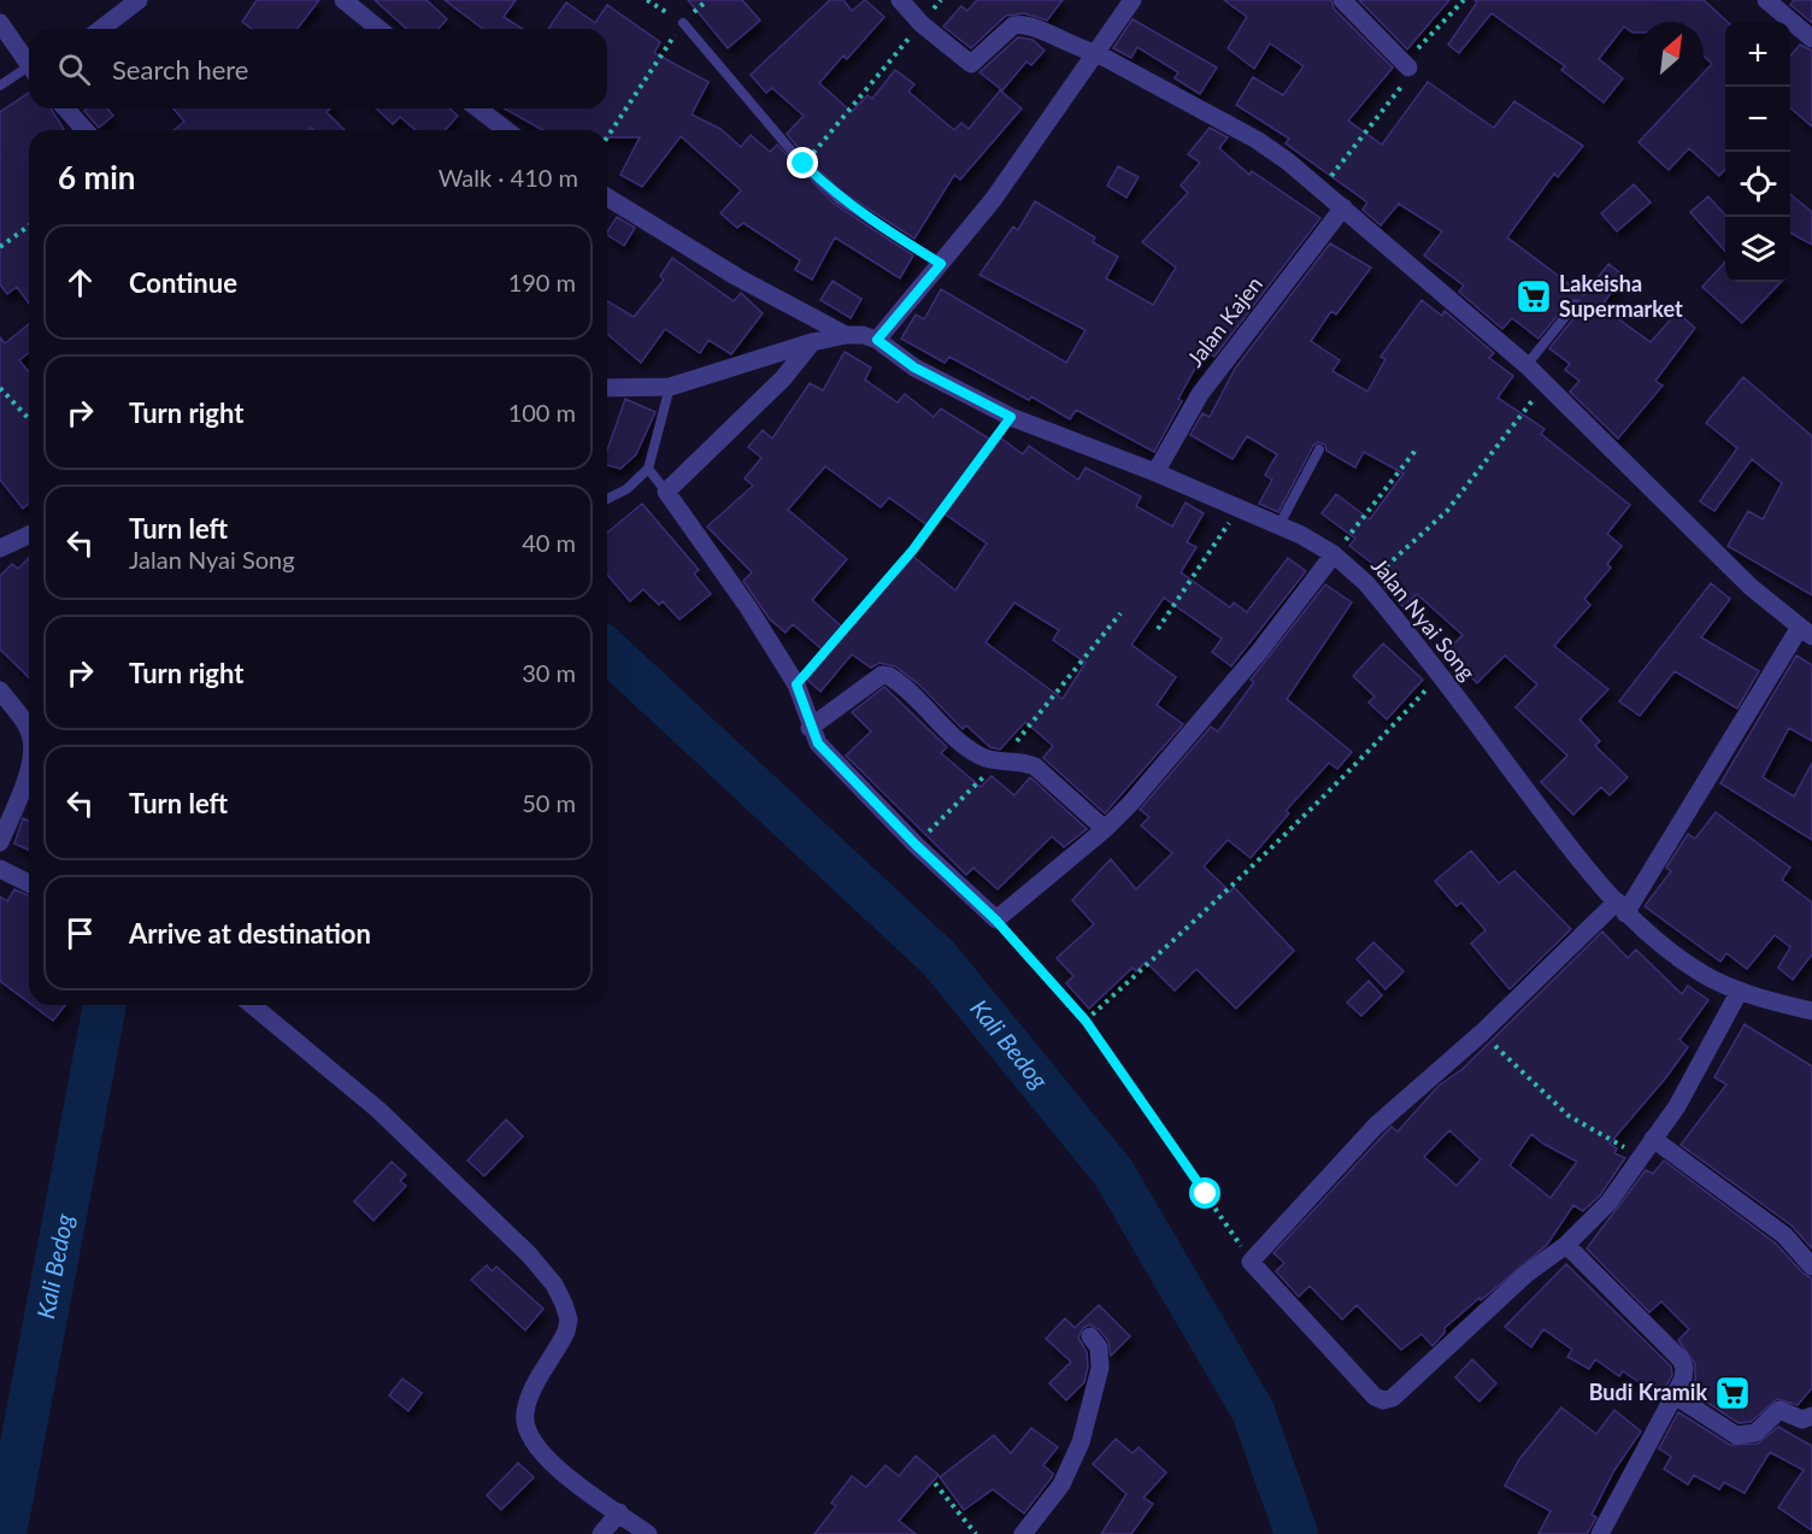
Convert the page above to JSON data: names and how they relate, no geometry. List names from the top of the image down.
{
  "streets": {
    "street": ["Jalan Kajen", "Jalan Nyai Song"]
  },
  "crossings": [
    ["Jalan Kajen", "Jalan Nyai Song"]
  ],
  "water": ["Kali Bedog"],
  "places": {
    "supermarket": ["Lakeisha Supermarket", "Budi Kramik"]
  },
  "north": "top right",
  "page": {
    "map_buttons": ["+", "−"],
    "search": "Search here",
    "heading": ["6 min", "Walk · 410 m"],
    "list": [
      ["Continue", "190 m"],
      ["Turn right", "100 m"],
      ["Turn left", "Jalan Nyai Song", "40 m"],
      ["Turn right", "30 m"],
      ["Turn left", "50 m"],
      "Arrive at destination"
    ]
  }
}
